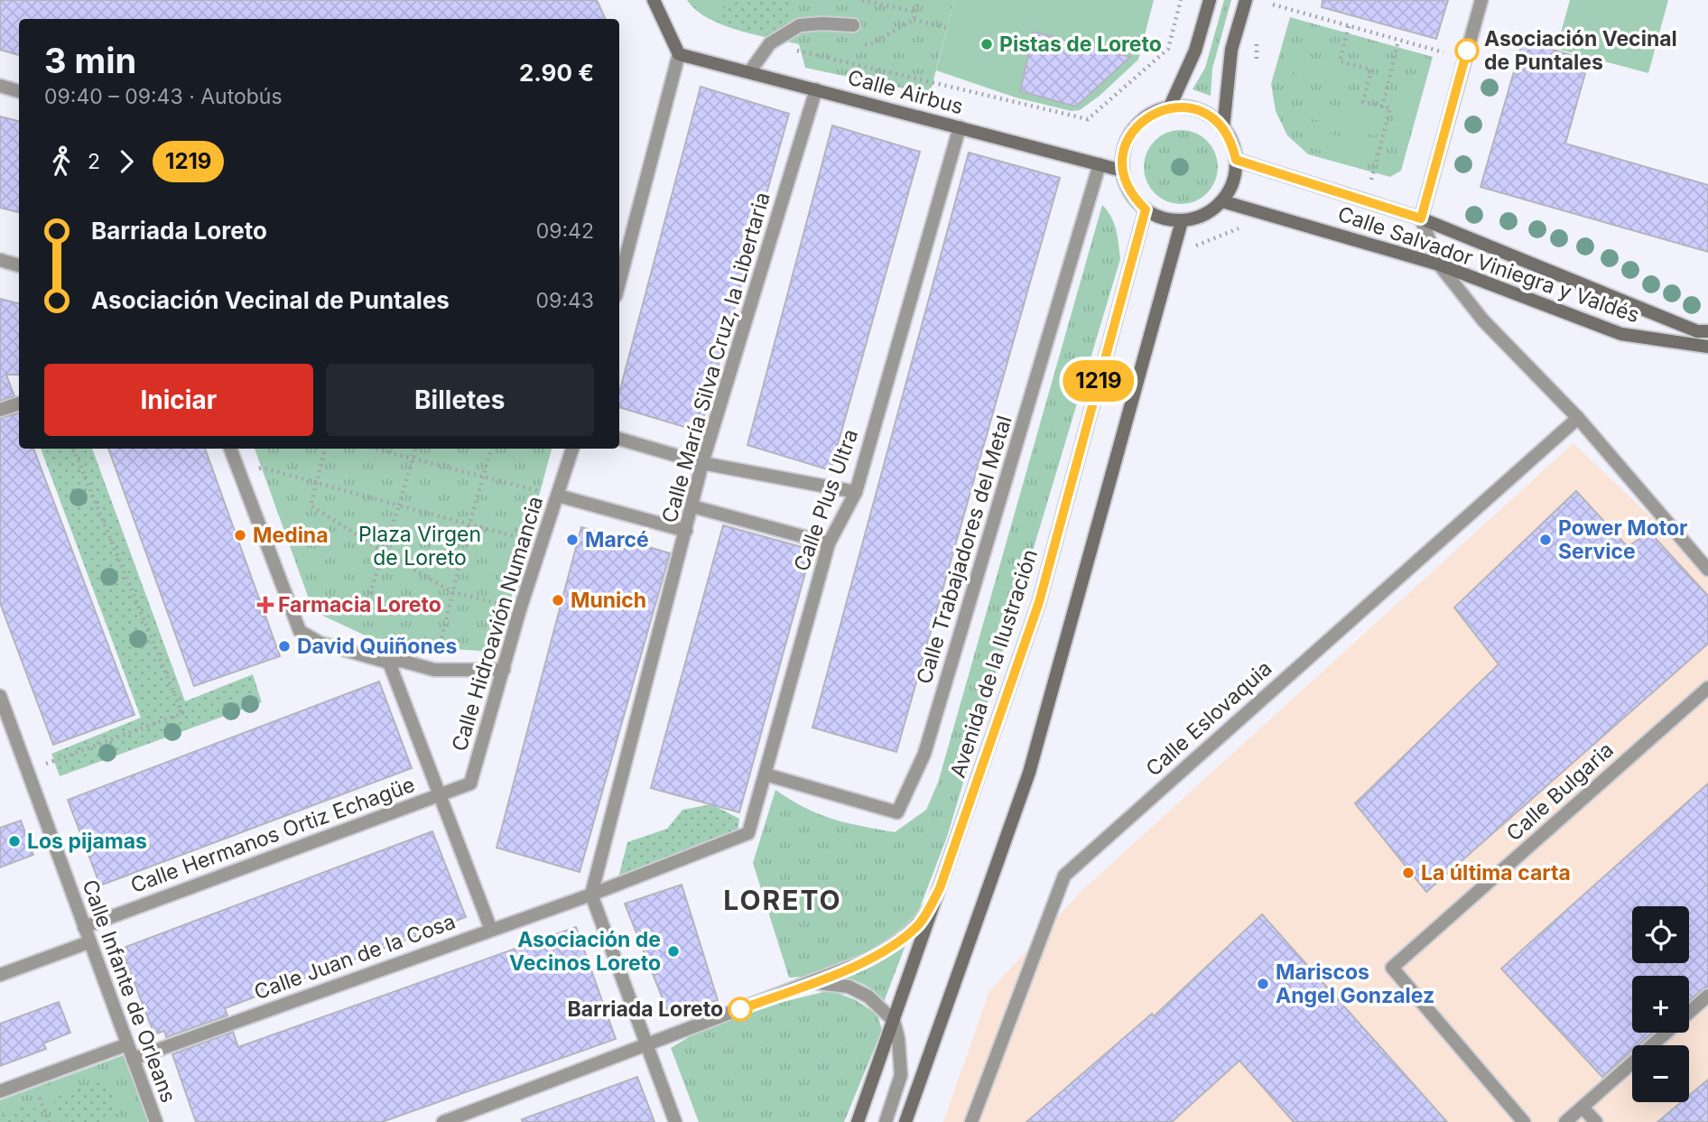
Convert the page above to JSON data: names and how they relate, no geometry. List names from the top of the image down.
{
  "streets": {
    "main road": ["Calle Airbus", "Calle Salvador Viniegra y Valdés", "Avenida de la Ilustración"],
    "street": [
      "Calle María Silva Cruz, la Libertaria",
      "Calle Plus Ultra",
      "Calle Trabajadores del Metal",
      "Calle Hidroavión Numancia",
      "Calle Eslovaquia",
      "Calle Bulgaria",
      "Calle Hermanos Ortiz Echagüe",
      "Calle Juan de la Cosa",
      "Calle Infante de Orleans"
    ]
  },
  "crossings": [
    ["Calle Airbus", "Calle Salvador Viniegra y Valdés"],
    ["Calle Airbus", "Calle María Silva Cruz, la Libertaria"],
    ["Calle Airbus", "Calle Plus Ultra"],
    ["Calle Airbus", "Calle Trabajadores del Metal"],
    ["Calle Airbus", "Avenida de la Ilustración"],
    ["Calle Salvador Viniegra y Valdés", "Avenida de la Ilustración"],
    ["Calle María Silva Cruz, la Libertaria", "Calle Plus Ultra"],
    ["Calle María Silva Cruz, la Libertaria", "Calle Juan de la Cosa"],
    ["Calle Plus Ultra", "Calle Trabajadores del Metal"],
    ["Calle Plus Ultra", "Calle Juan de la Cosa"],
    ["Calle Hidroavión Numancia", "Calle Hermanos Ortiz Echagüe"],
    ["Calle Hermanos Ortiz Echagüe", "Calle Infante de Orleans"],
    ["Calle Juan de la Cosa", "Calle Infante de Orleans"]
  ],
  "districts": ["LORETO"],
  "parks": ["Plaza Virgen de Loreto"],
  "places": {
    "other": [
      "Pistas de Loreto",
      "Asociación Vecinal de Puntales",
      "Medina",
      "Marcé",
      "Power Motor Service",
      "Munich",
      "David Quiñones",
      "Los pijamas",
      "La última carta",
      "Asociación de Vecinos Loreto",
      "Mariscos Angel Gonzalez",
      "Barriada Loreto"
    ],
    "health": ["Farmacia Loreto"]
  },
  "lines": ["bus line 1219"],
  "page": {
    "on_map": "1219",
    "heading": ["3 min", "09:40 – 09:43 · Autobús", "2.90 €"],
    "legs": ["2", "1219"],
    "list": [
      {
        "name": "Barriada Loreto",
        "value": "09:42"
      },
      {
        "name": "Asociación Vecinal de Puntales",
        "value": "09:43"
      }
    ],
    "buttons": ["Iniciar", "Billetes"],
    "map_buttons": ["+", "−"]
  }
}
